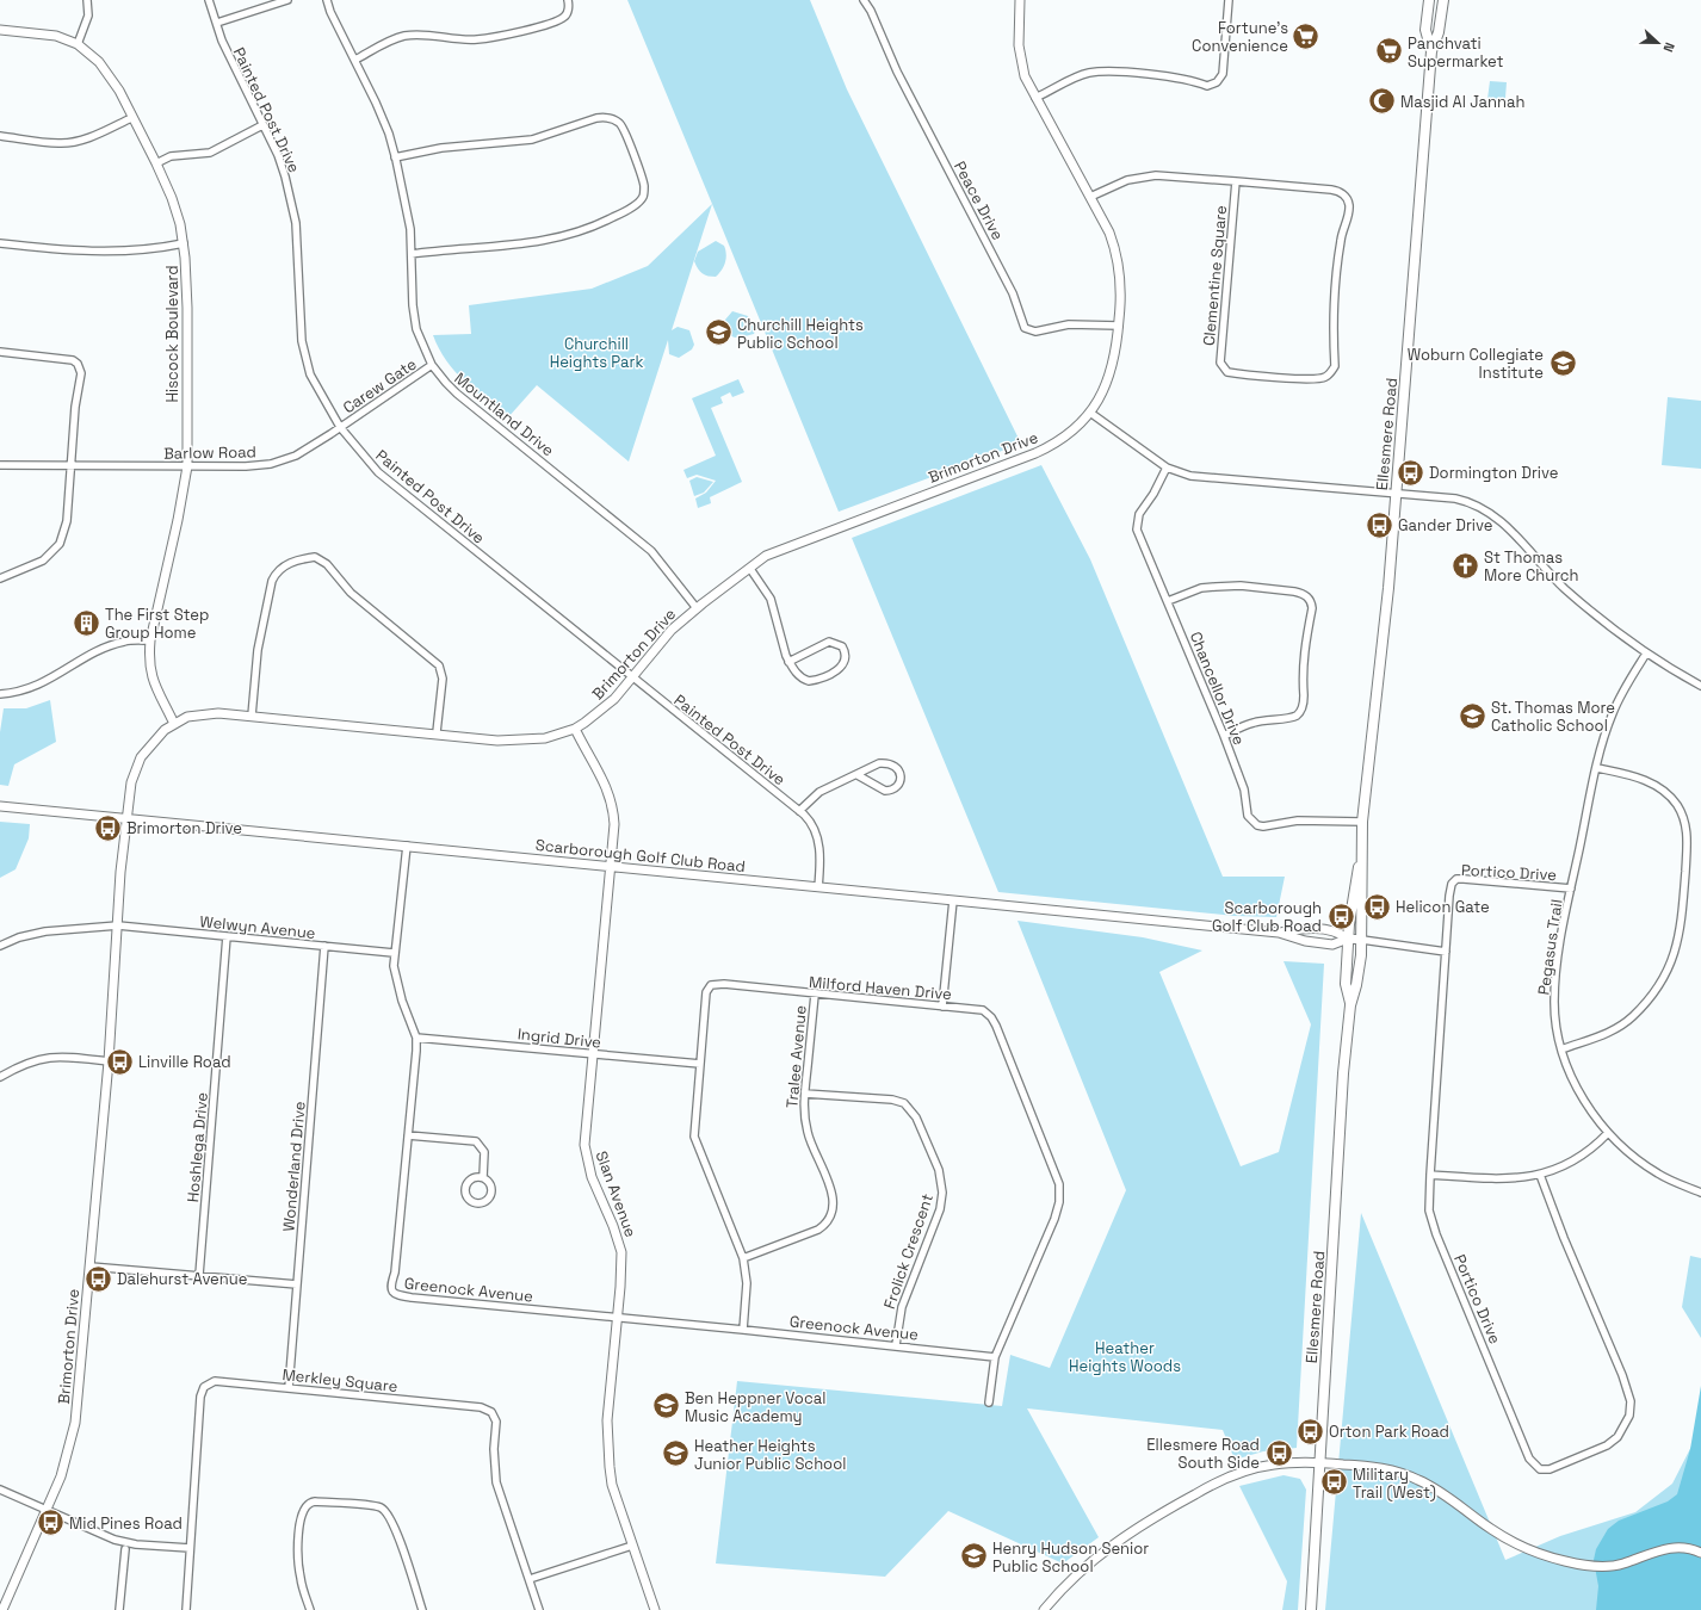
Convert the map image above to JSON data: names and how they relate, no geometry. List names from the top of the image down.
{
  "streets": {
    "main road": ["Ellesmere Road"],
    "street": [
      "Painted Post Drive",
      "Peace Drive",
      "Clementine Square",
      "Hiscock Boulevard",
      "Carew Gate",
      "Mountland Drive",
      "Barlow Road",
      "Brimorton Drive",
      "Chancellor Drive",
      "Scarborough Golf Club Road",
      "Portico Drive",
      "Welwyn Avenue",
      "Pegasus Trail",
      "Milford Haven Drive",
      "Ingrid Drive",
      "Tralee Avenue",
      "Hoshlega Drive",
      "Wonderland Drive",
      "Slan Avenue",
      "Frolick Crescent",
      "Greenock Avenue",
      "Merkley Square"
    ]
  },
  "crossings": [
    ["Painted Post Drive", "Carew Gate"],
    ["Painted Post Drive", "Barlow Road"],
    ["Painted Post Drive", "Brimorton Drive"],
    ["Painted Post Drive", "Scarborough Golf Club Road"],
    ["Peace Drive", "Brimorton Drive"],
    ["Clementine Square", "Brimorton Drive"],
    ["Hiscock Boulevard", "Barlow Road"],
    ["Hiscock Boulevard", "Brimorton Drive"],
    ["Carew Gate", "Mountland Drive"],
    ["Carew Gate", "Barlow Road"],
    ["Mountland Drive", "Brimorton Drive"],
    ["Ellesmere Road", "Chancellor Drive"],
    ["Ellesmere Road", "Scarborough Golf Club Road"],
    ["Brimorton Drive", "Scarborough Golf Club Road"],
    ["Brimorton Drive", "Welwyn Avenue"],
    ["Brimorton Drive", "Slan Avenue"],
    ["Scarborough Golf Club Road", "Slan Avenue"],
    ["Scarborough Golf Club Road", "Greenock Avenue"],
    ["Portico Drive", "Pegasus Trail"],
    ["Welwyn Avenue", "Hoshlega Drive"],
    ["Welwyn Avenue", "Wonderland Drive"],
    ["Welwyn Avenue", "Greenock Avenue"],
    ["Milford Haven Drive", "Ingrid Drive"],
    ["Milford Haven Drive", "Tralee Avenue"],
    ["Milford Haven Drive", "Greenock Avenue"],
    ["Ingrid Drive", "Slan Avenue"],
    ["Ingrid Drive", "Greenock Avenue"],
    ["Tralee Avenue", "Frolick Crescent"],
    ["Wonderland Drive", "Merkley Square"],
    ["Slan Avenue", "Greenock Avenue"],
    ["Frolick Crescent", "Greenock Avenue"]
  ],
  "parks": ["Churchill Heights Park", "Heather Heights Woods"],
  "places": {
    "supermarket": ["Fortune's Convenience", "Panchvati Supermarket"],
    "mosque": ["Masjid Al Jannah"],
    "school or university": [
      "Churchill Heights Public School",
      "Woburn Collegiate Institute",
      "St. Thomas More Catholic School",
      "Ben Heppner Vocal Music Academy",
      "Heather Heights Junior Public School",
      "Henry Hudson Senior Public School"
    ],
    "bus stop": [
      "Dormington Drive",
      "Gander Drive",
      "Brimorton Drive",
      "Helicon Gate",
      "Scarborough Golf Club Road",
      "Linville Road",
      "Dalehurst Avenue",
      "Orton Park Road",
      "Ellesmere Road South Side",
      "Military Trail (West)",
      "Mid Pines Road"
    ],
    "church": ["St Thomas More Church"],
    "building": ["The First Step Group Home"]
  },
  "north": "right"
}
